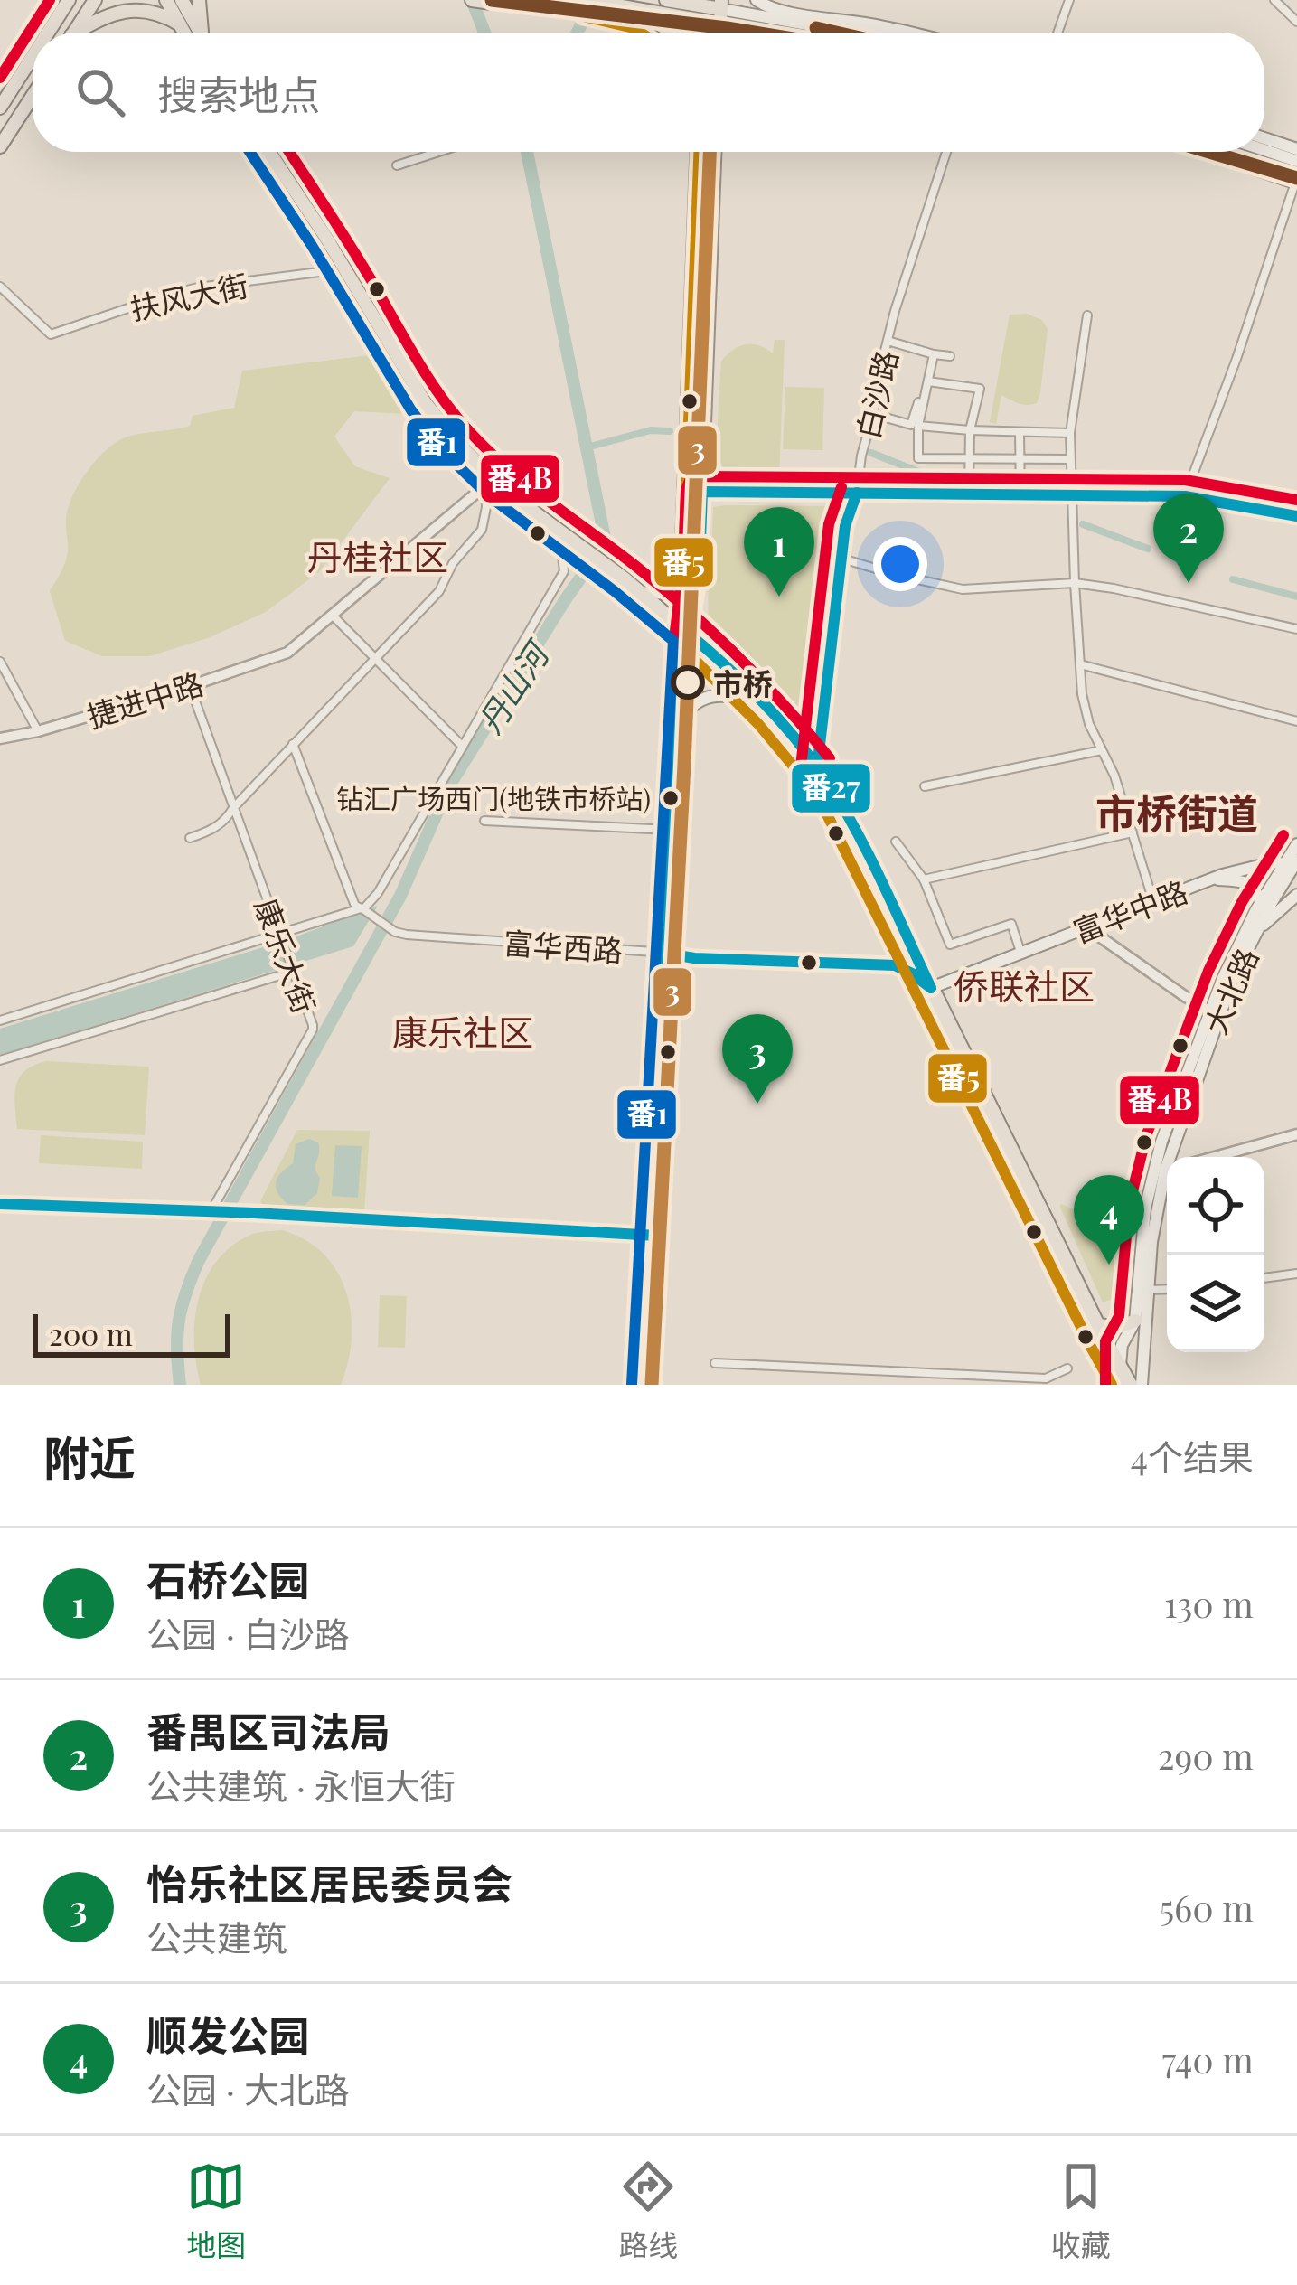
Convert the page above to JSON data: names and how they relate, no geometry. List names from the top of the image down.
{
  "streets": {
    "main road": ["富华中路", "大北路"],
    "street": [
      "扶风大街",
      "白沙路",
      "捷进中路",
      "富华西路",
      "康乐大街"
    ]
  },
  "crossings": [
    ["捷进中路", "康乐大街"],
    ["富华中路", "大北路"]
  ],
  "districts": [
    "丹桂社区",
    "市桥街道",
    "侨联社区",
    "康乐社区"
  ],
  "water": ["丹山河"],
  "places": ["市桥", "钻汇广场西门(地铁市桥站)"],
  "lines": [
    "transit line 番4B",
    "transit line 番5",
    "transit line 3",
    "transit line 番1",
    "transit line 番27"
  ],
  "scale_bar": "200 m",
  "page": {
    "search": "搜索地点",
    "pins": [
      "2",
      "1",
      "3",
      "4"
    ],
    "scale": "200 m",
    "heading": ["附近", "4个结果"],
    "list": [
      {
        "mark": "1",
        "name": "石桥公园",
        "note": "公园 · 白沙路",
        "value": "130 m"
      },
      {
        "mark": "2",
        "name": "番禺区司法局",
        "note": "公共建筑 · 永恒大街",
        "value": "290 m"
      },
      {
        "mark": "3",
        "name": "怡乐社区居民委员会",
        "note": "公共建筑",
        "value": "560 m"
      },
      {
        "mark": "4",
        "name": "顺发公园",
        "note": "公园 · 大北路",
        "value": "740 m"
      }
    ],
    "nav": ["地图", "路线", "收藏"]
  }
}
